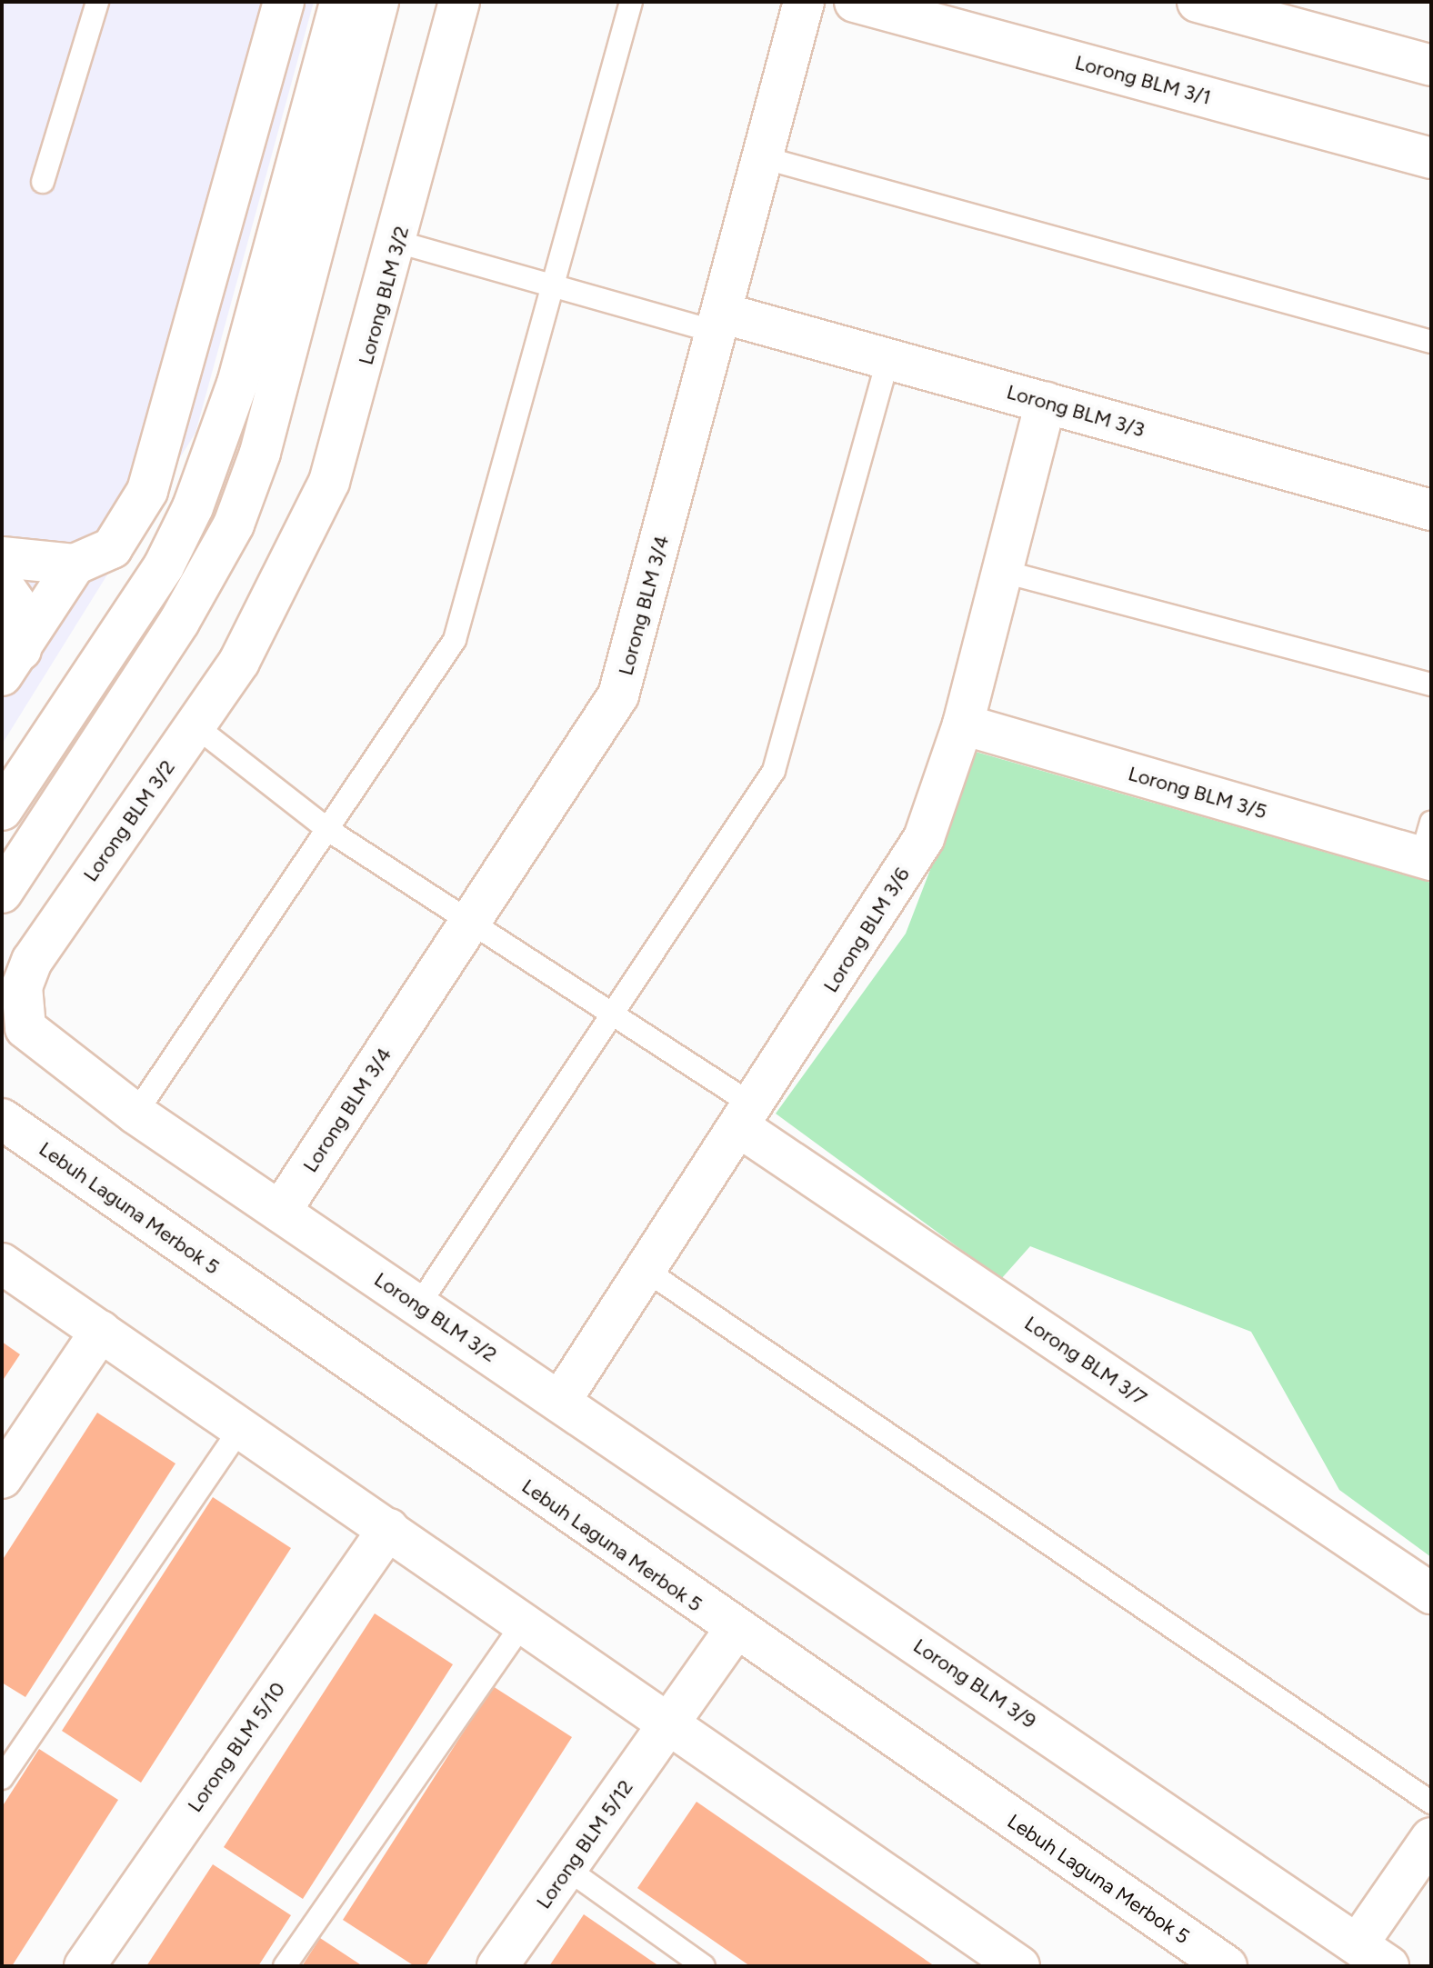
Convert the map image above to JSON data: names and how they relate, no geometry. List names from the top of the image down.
{
  "streets": {
    "street": [
      "Lorong BLM 3/1",
      "Lorong BLM 3/2",
      "Lorong BLM 3/3",
      "Lorong BLM 3/4",
      "Lorong BLM 3/5",
      "Lorong BLM 3/6",
      "Lebuh Laguna Merbok 5",
      "Lorong BLM 3/7",
      "Lorong BLM 3/9",
      "Lorong BLM 5/10",
      "Lorong BLM 5/12"
    ]
  },
  "crossings": [
    ["Lorong BLM 3/2", "Lorong BLM 3/4"],
    ["Lorong BLM 3/2", "Lorong BLM 3/6"],
    ["Lorong BLM 3/2", "Lorong BLM 3/9"],
    ["Lorong BLM 3/3", "Lorong BLM 3/4"],
    ["Lorong BLM 3/3", "Lorong BLM 3/6"],
    ["Lorong BLM 3/5", "Lorong BLM 3/6"],
    ["Lorong BLM 3/6", "Lorong BLM 3/7"],
    ["Lorong BLM 3/6", "Lorong BLM 3/9"],
    ["Lebuh Laguna Merbok 5", "Lorong BLM 5/12"]
  ]
}
